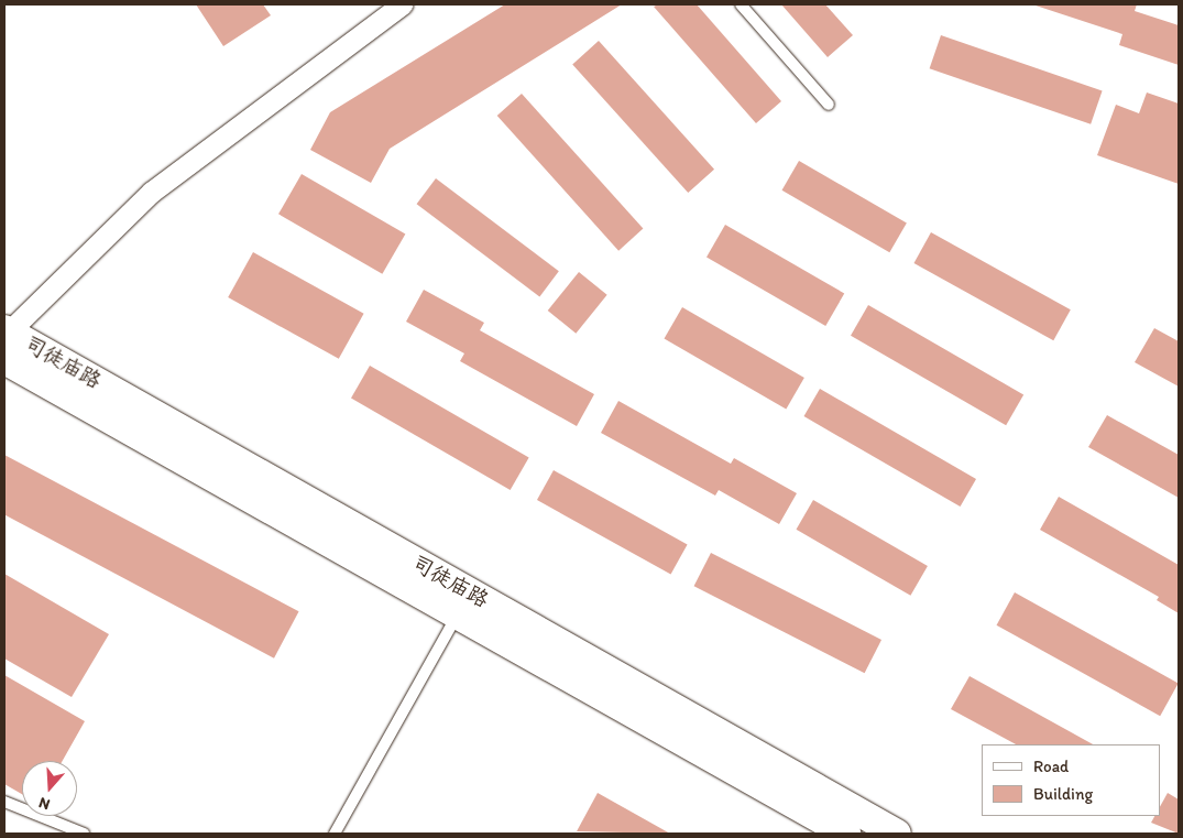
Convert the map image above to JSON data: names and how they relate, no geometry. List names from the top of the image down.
{
  "streets": {
    "main road": ["司徒庙路"]
  },
  "legend": ["Road", "Building"],
  "north": "bottom"
}
